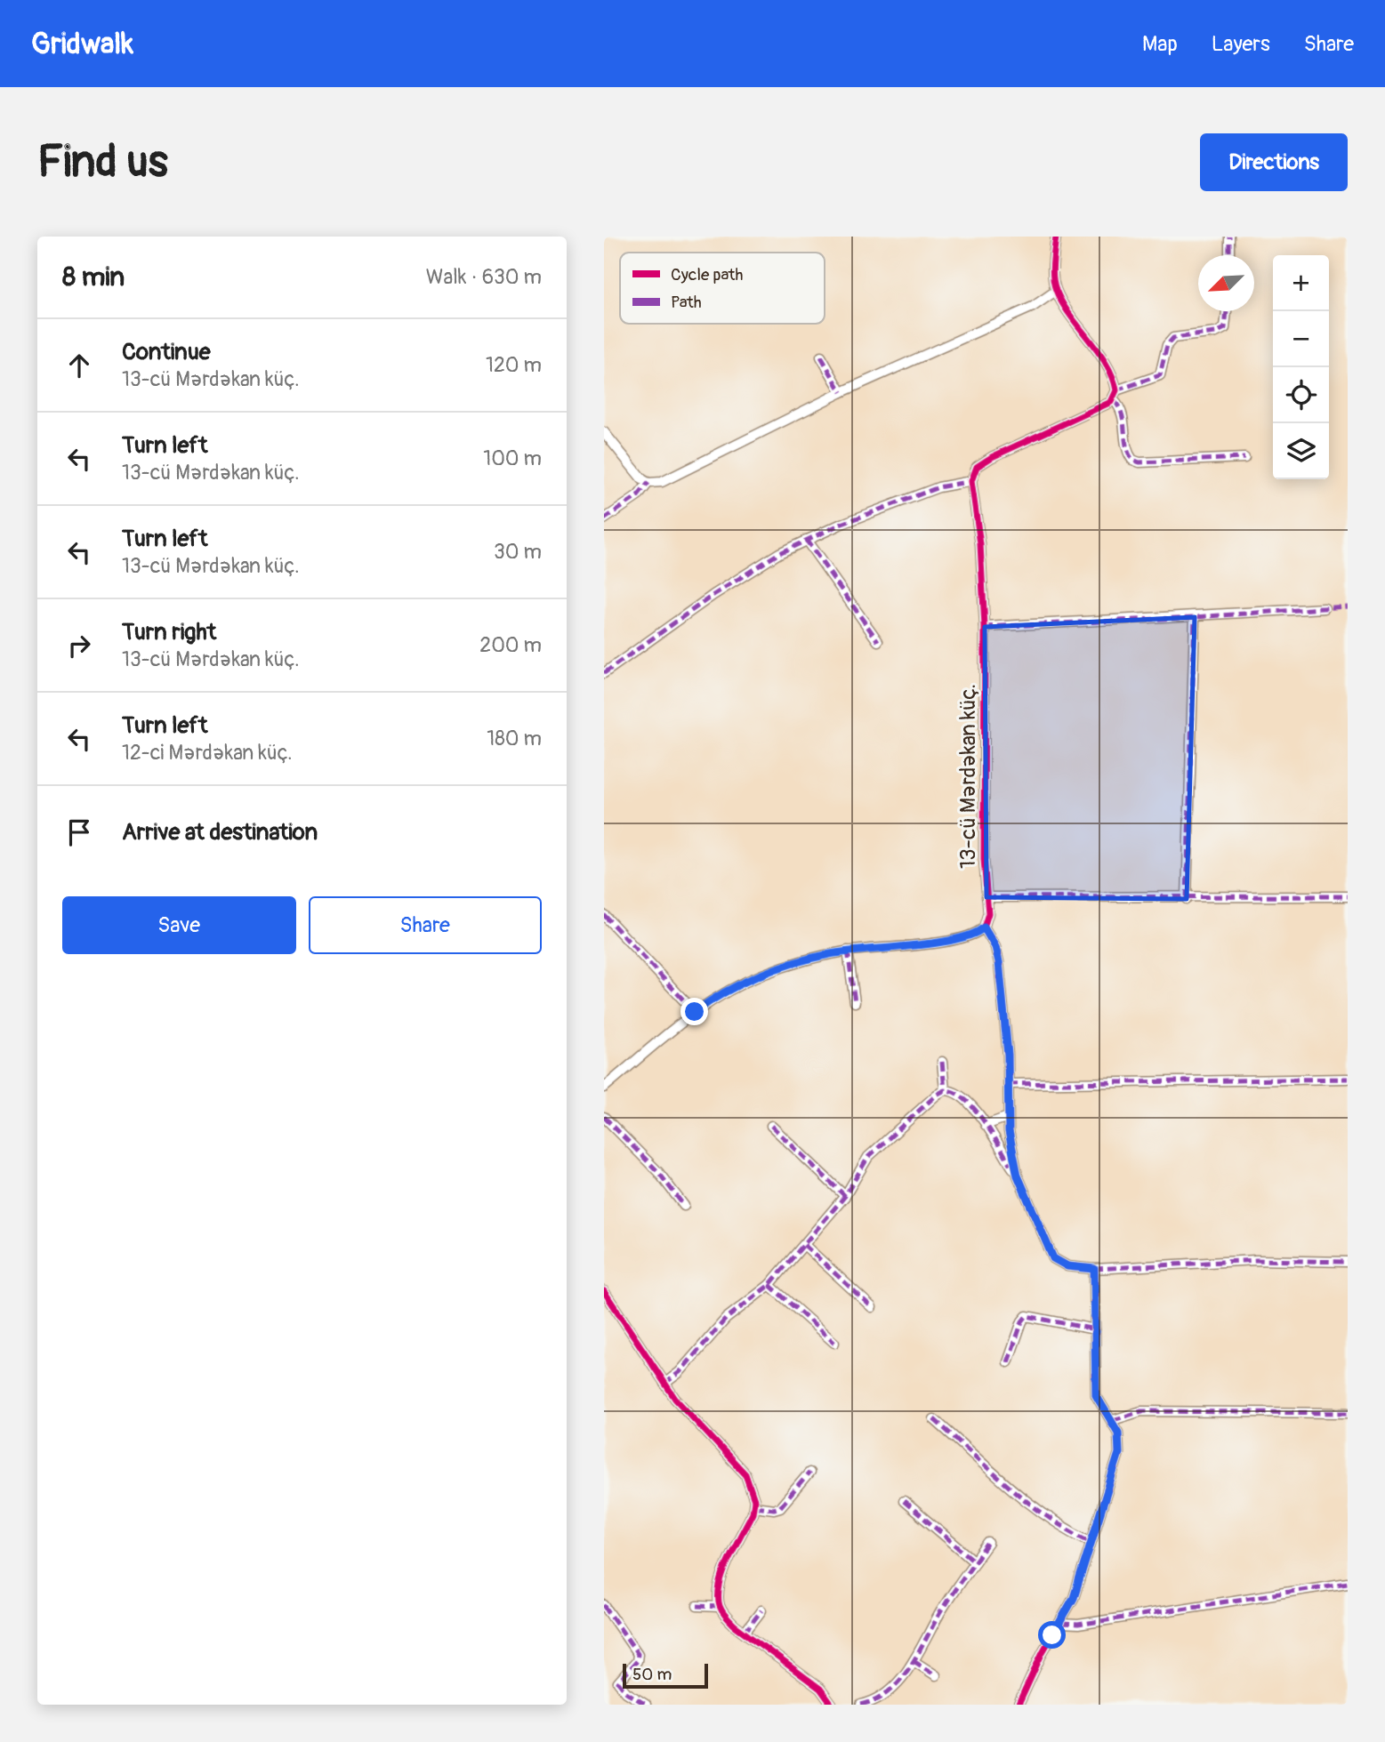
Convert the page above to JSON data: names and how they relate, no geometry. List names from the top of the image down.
{
  "streets": {
    "street": ["13-cü Mərdəkan küç."]
  },
  "legend": ["Cycle path", "Path"],
  "scale_bar": "50 m",
  "north": "bottom left",
  "page": {
    "header": "Gridwalk",
    "nav": ["Map", "Layers", "Share"],
    "buttons": [
      "Directions",
      ["Save", "Share"]
    ],
    "title": "Find us",
    "heading": ["8 min", "Walk · 630 m"],
    "map_buttons": ["+", "−"],
    "list": [
      ["Continue", "13-cü Mərdəkan küç.", "120 m"],
      ["Turn left", "13-cü Mərdəkan küç.", "100 m"],
      ["Turn left", "13-cü Mərdəkan küç.", "30 m"],
      ["Turn right", "13-cü Mərdəkan küç.", "200 m"],
      ["Turn left", "12-ci Mərdəkan küç.", "180 m"],
      "Arrive at destination"
    ],
    "scale": "50 m"
  }
}
